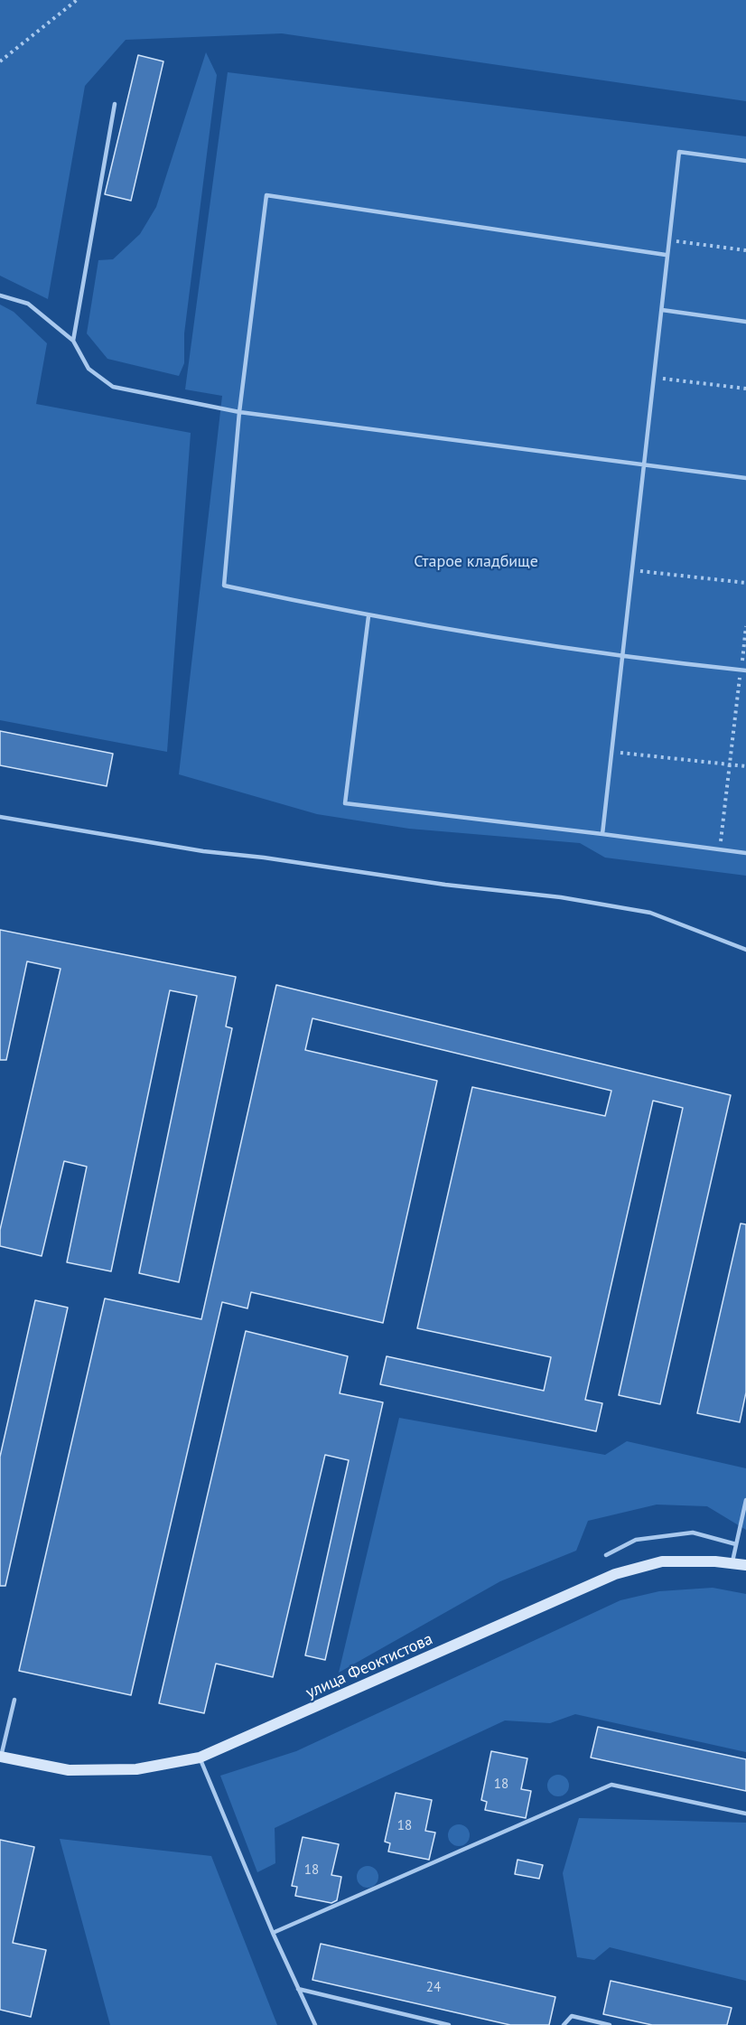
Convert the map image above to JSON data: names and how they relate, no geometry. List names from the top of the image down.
{
  "streets": {
    "street": ["улица Феоктистова"]
  },
  "parks": ["Старое кладбище"],
  "house_numbers": [
    "18",
    "18",
    "18",
    "24"
  ]
}
